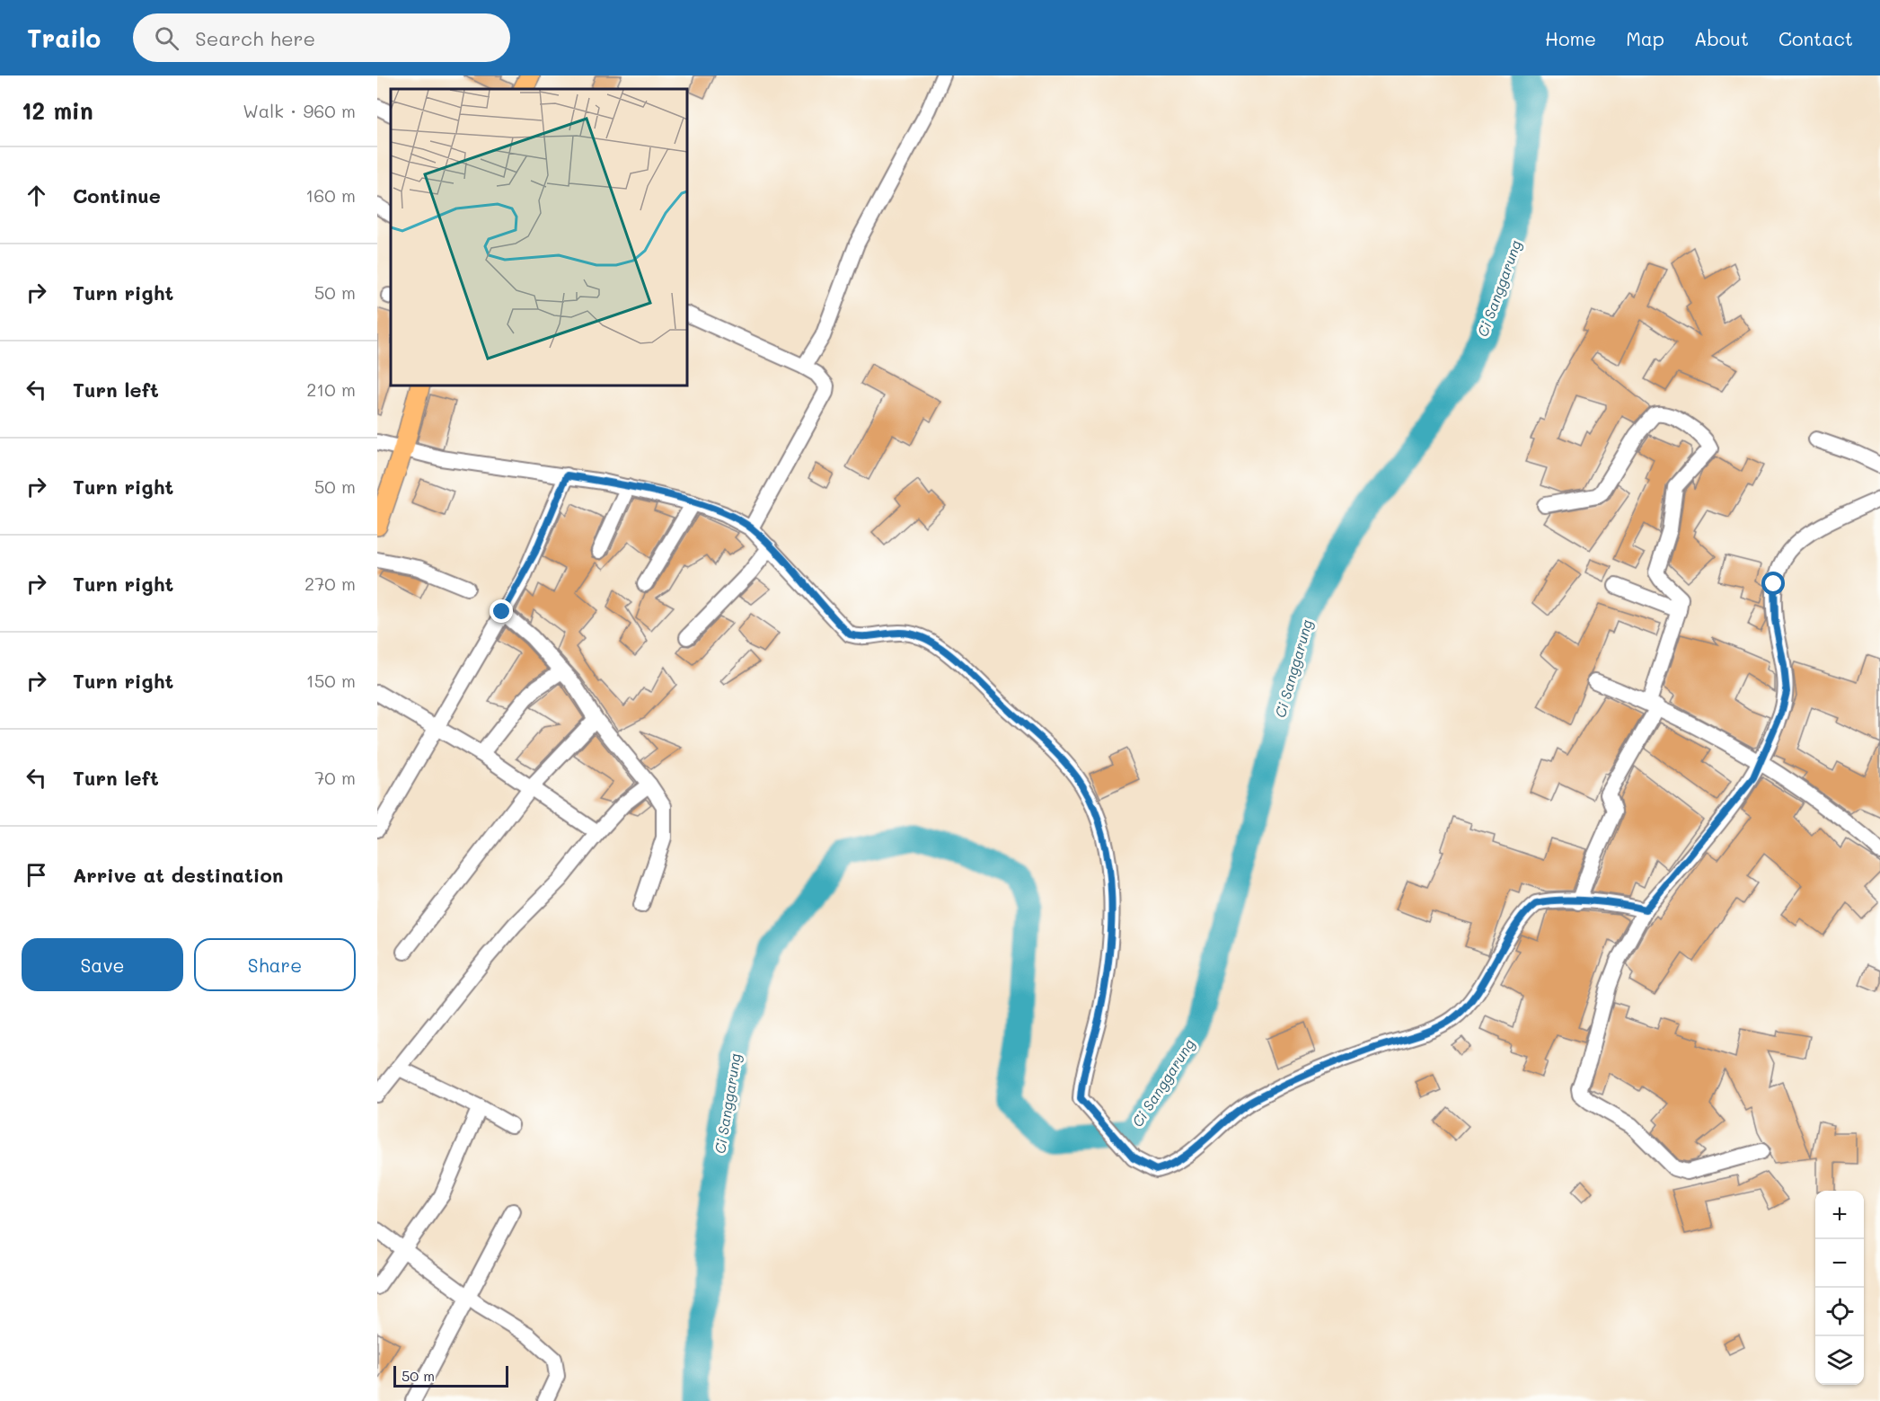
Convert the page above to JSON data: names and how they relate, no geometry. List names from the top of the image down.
{
  "water": ["Ci Sanggarung"],
  "scale_bar": "50 m",
  "page": {
    "header": "Trailo",
    "search": "Search here",
    "nav": [
      "Home",
      "Map",
      "About",
      "Contact"
    ],
    "heading": ["12 min", "Walk · 960 m"],
    "list": [
      ["Continue", "160 m"],
      ["Turn right", "50 m"],
      ["Turn left", "210 m"],
      ["Turn right", "50 m"],
      ["Turn right", "270 m"],
      ["Turn right", "150 m"],
      ["Turn left", "70 m"],
      "Arrive at destination"
    ],
    "buttons": ["Save", "Share"],
    "map_buttons": ["+", "−"],
    "scale": "50 m"
  }
}
